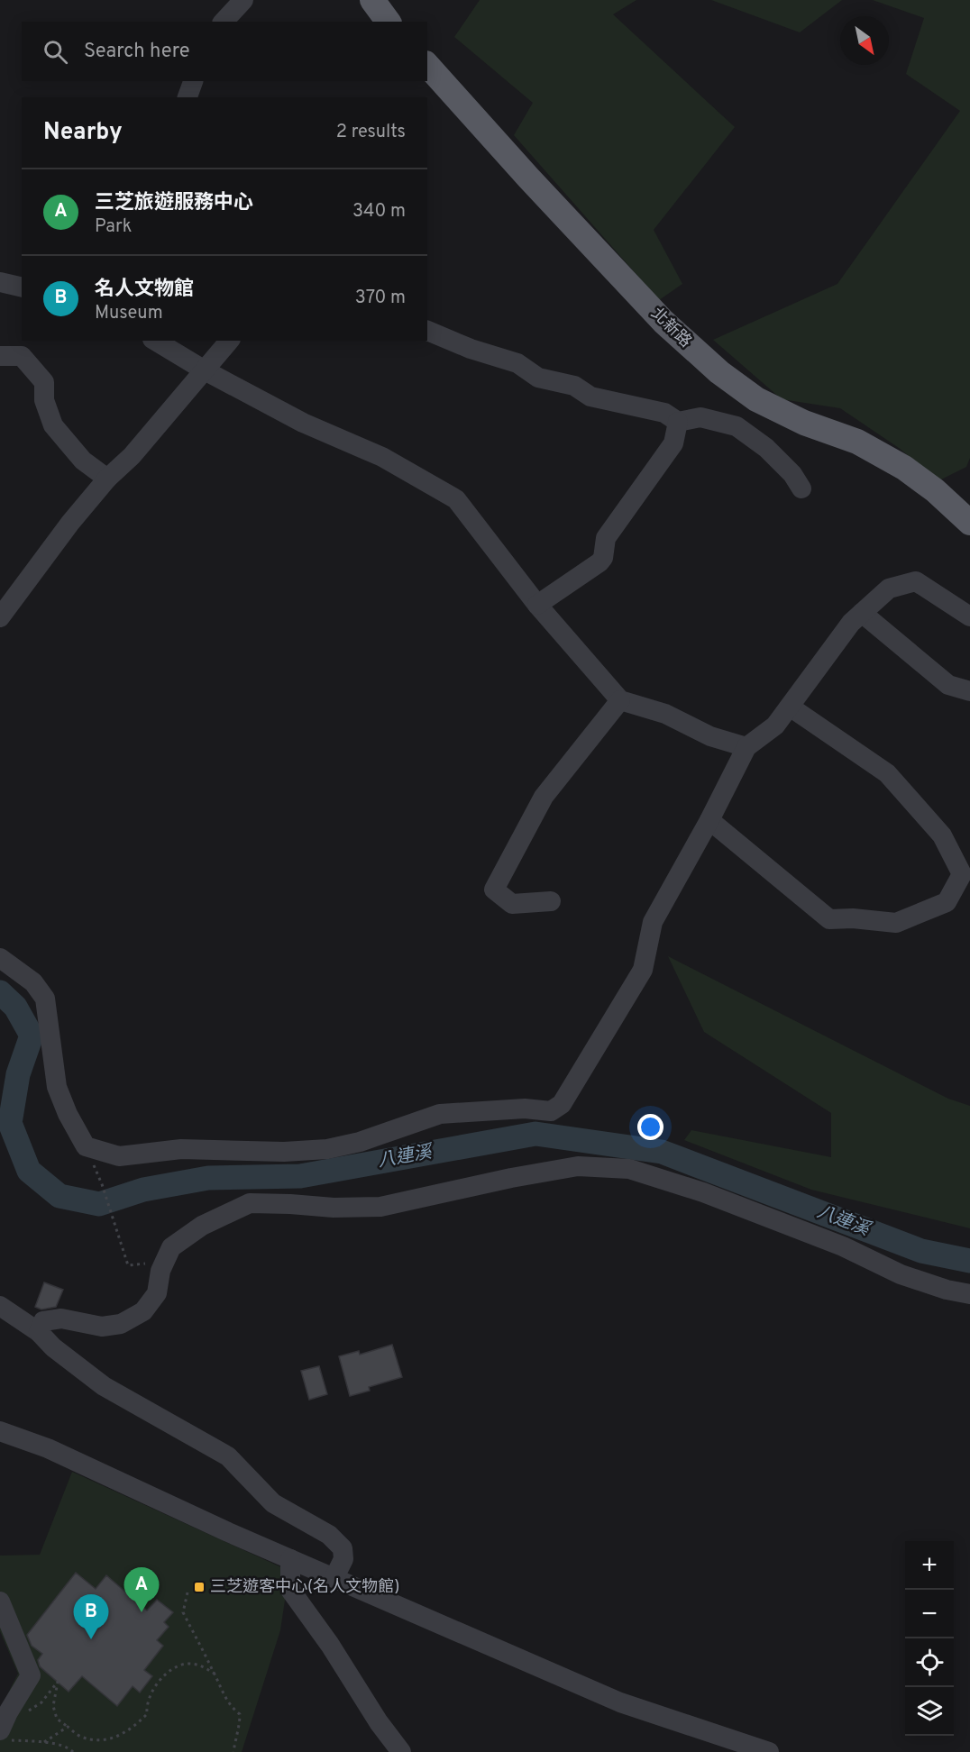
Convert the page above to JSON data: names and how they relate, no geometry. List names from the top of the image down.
{
  "streets": {
    "main road": ["北新路"]
  },
  "water": ["八連溪"],
  "places": {
    "transit": ["三芝遊客中心(名人文物館)"]
  },
  "north": "bottom right",
  "page": {
    "search": "Search here",
    "heading": ["Nearby", "2 results"],
    "list": [
      {
        "mark": "A",
        "name": "三芝旅遊服務中心",
        "note": "Park",
        "value": "340 m"
      },
      {
        "mark": "B",
        "name": "名人文物館",
        "note": "Museum",
        "value": "370 m"
      }
    ],
    "map_buttons": ["+", "−"],
    "pins": ["A", "B"]
  }
}
